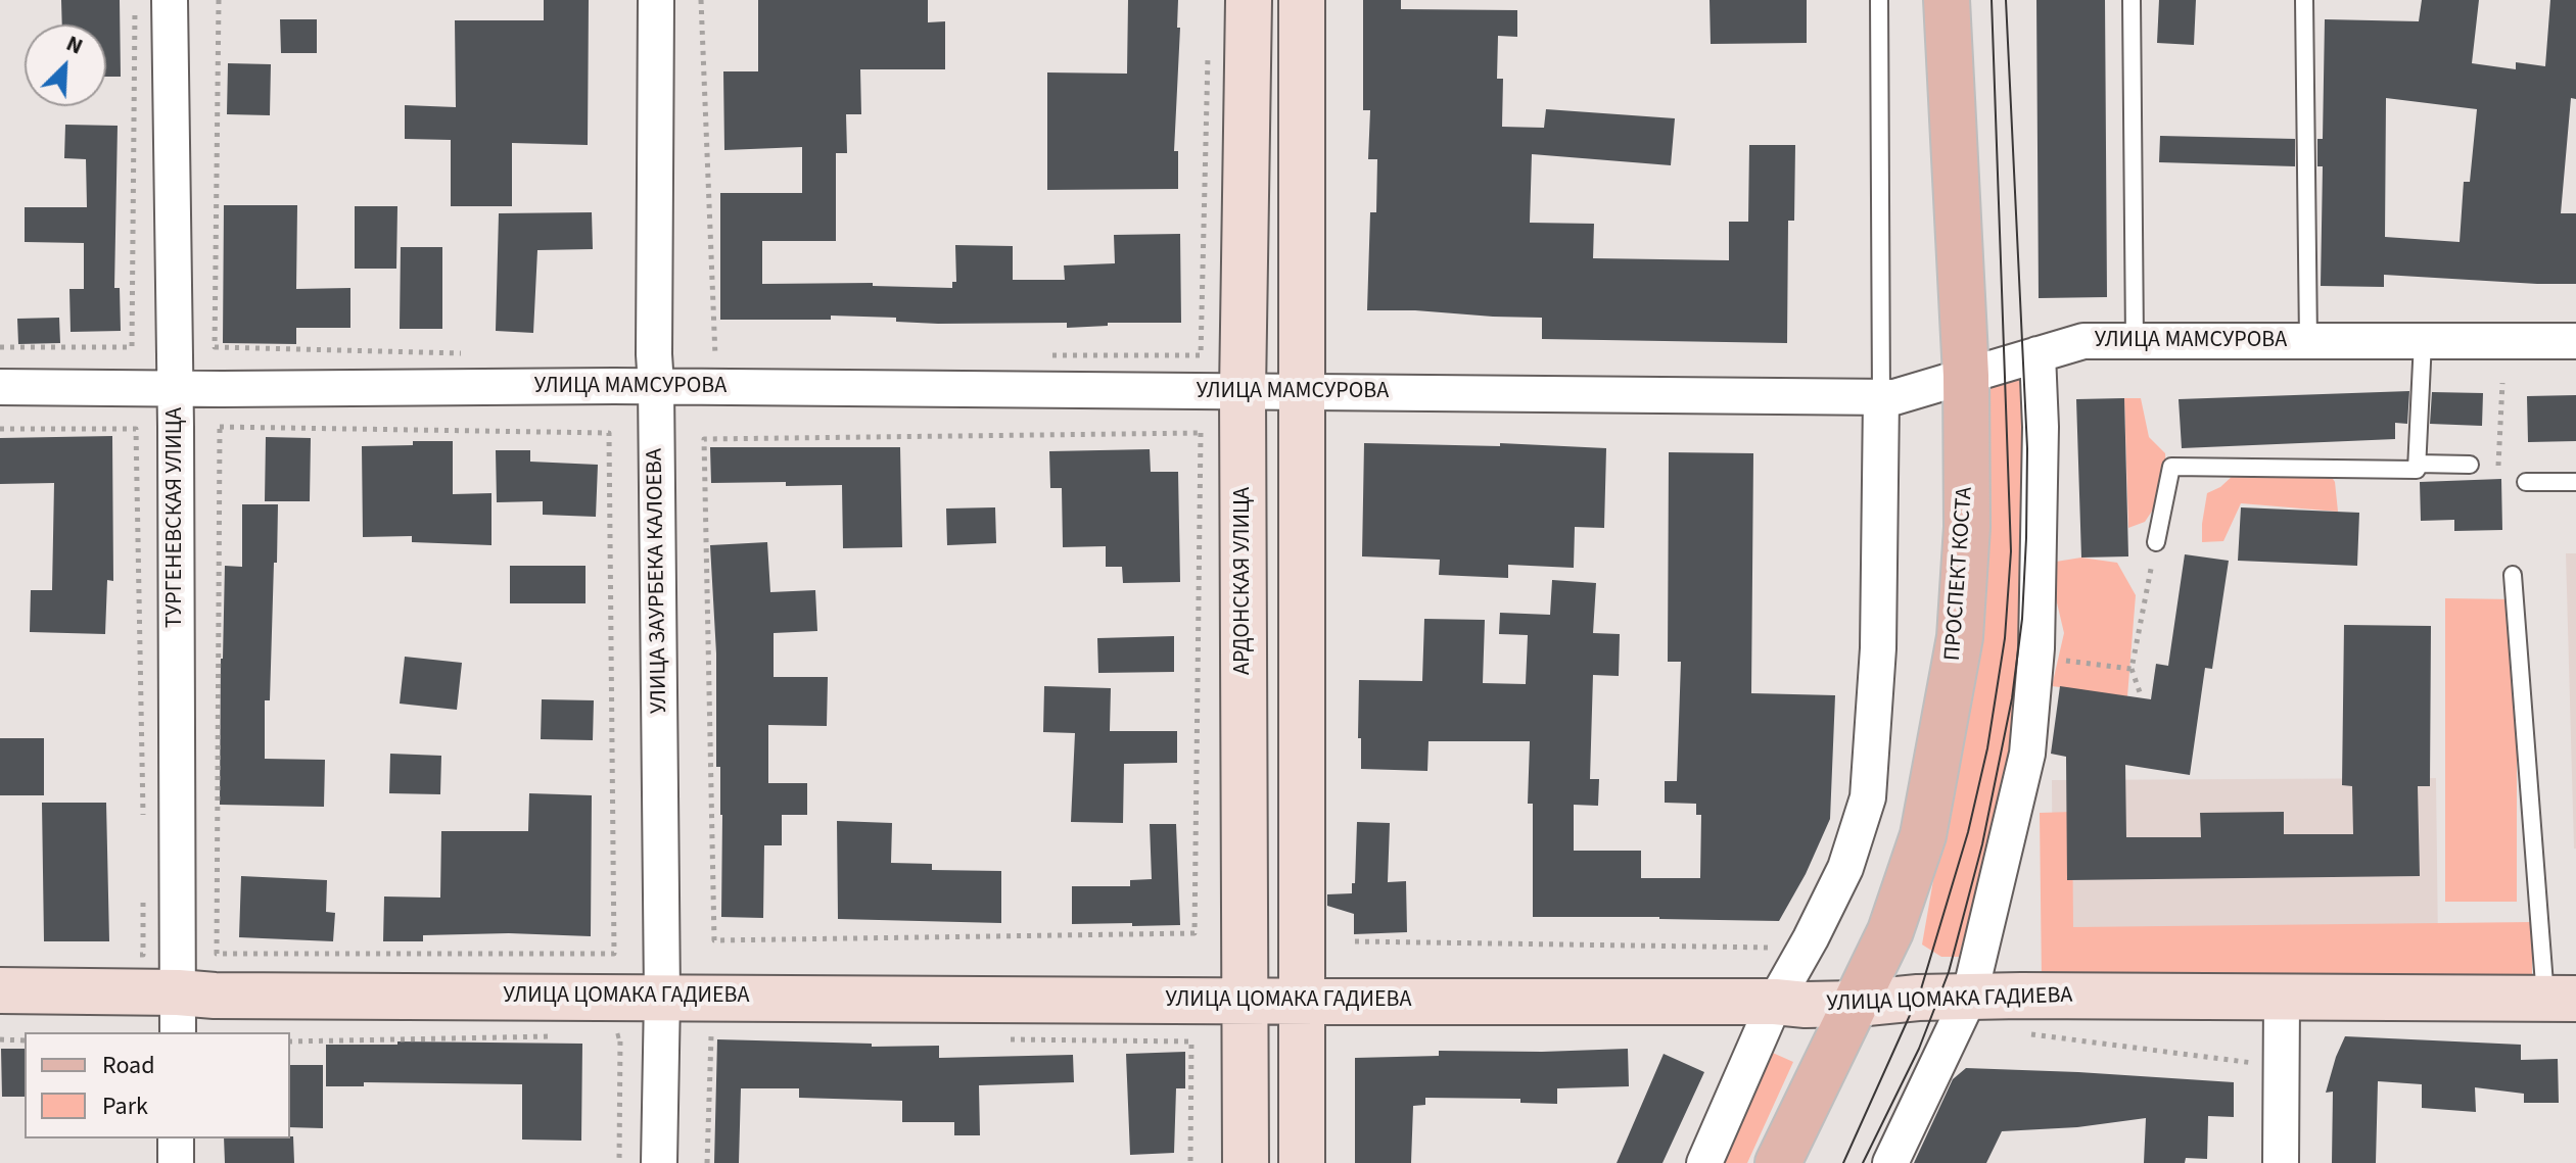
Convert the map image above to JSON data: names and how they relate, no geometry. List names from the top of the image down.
{
  "streets": {
    "main road": ["ПРОСПЕКТ КОСТА", "АРДОНСКАЯ УЛИЦА", "УЛИЦА ЦОМАКА ГАДИЕВА"],
    "street": ["УЛИЦА МАМСУРОВА", "ТУРГЕНЕВСКАЯ УЛИЦА", "УЛИЦА ЗАУРБЕКА КАЛОЕВА"]
  },
  "crossings": [
    ["УЛИЦА МАМСУРОВА", "ТУРГЕНЕВСКАЯ УЛИЦА"],
    ["УЛИЦА МАМСУРОВА", "ПРОСПЕКТ КОСТА"],
    ["УЛИЦА МАМСУРОВА", "УЛИЦА ЗАУРБЕКА КАЛОЕВА"],
    ["УЛИЦА МАМСУРОВА", "АРДОНСКАЯ УЛИЦА"],
    ["ТУРГЕНЕВСКАЯ УЛИЦА", "УЛИЦА ЦОМАКА ГАДИЕВА"],
    ["ПРОСПЕКТ КОСТА", "УЛИЦА ЦОМАКА ГАДИЕВА"],
    ["УЛИЦА ЗАУРБЕКА КАЛОЕВА", "УЛИЦА ЦОМАКА ГАДИЕВА"],
    ["АРДОНСКАЯ УЛИЦА", "УЛИЦА ЦОМАКА ГАДИЕВА"]
  ],
  "legend": ["Road", "Park"],
  "north": "top right"
}
